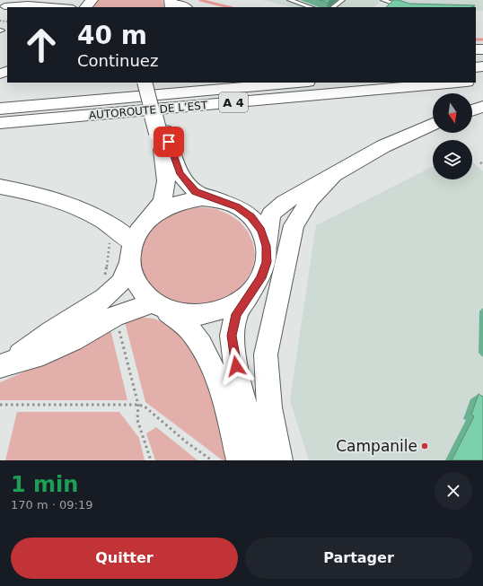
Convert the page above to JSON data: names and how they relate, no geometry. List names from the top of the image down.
{
  "streets": {
    "main road": ["A 4", "AUTOROUTE DE L’EST"]
  },
  "places": ["Campanile"],
  "north": "bottom",
  "page": {
    "turn": ["40 m", "Continuez"],
    "heading": ["1 min", "170 m · 09:19"],
    "buttons": ["Quitter", "Partager"]
  }
}
